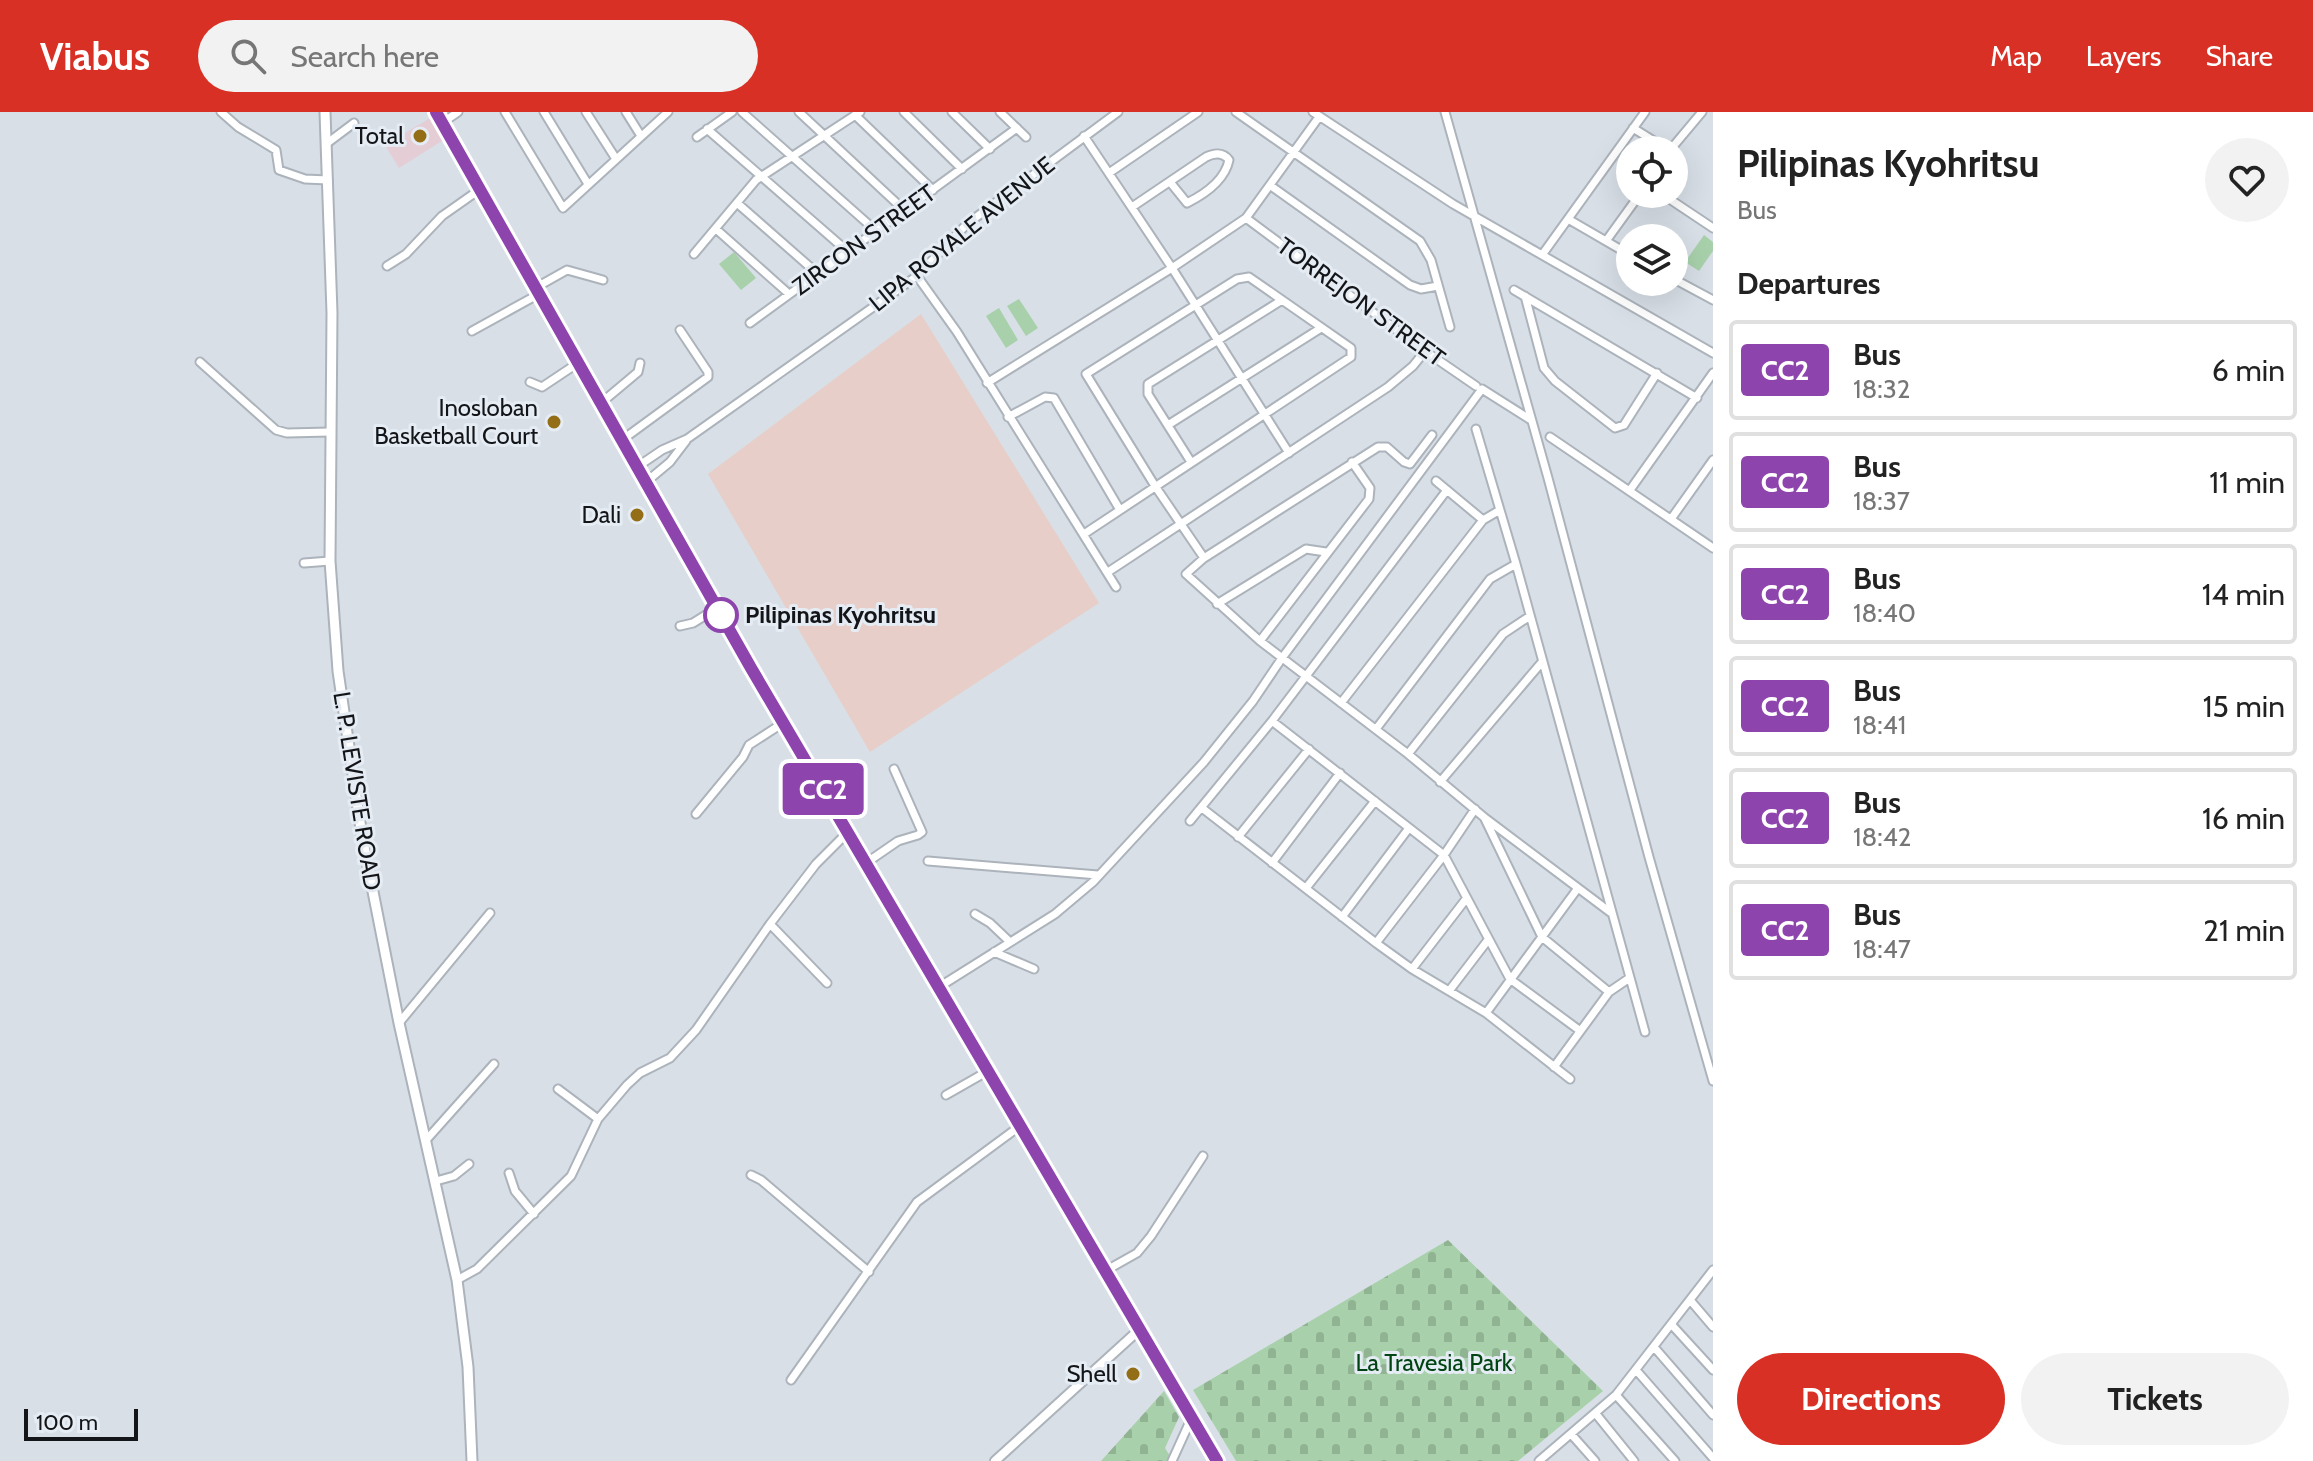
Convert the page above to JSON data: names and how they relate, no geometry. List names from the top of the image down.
{
  "streets": {
    "main road": ["L. P. LEVISTE ROAD"],
    "street": ["LIPA ROYALE AVENUE", "ZIRCON STREET", "TORREJON STREET"]
  },
  "parks": ["La Travesia Park"],
  "places": [
    "Total",
    "Inosloban Basketball Court",
    "Dali",
    "Pilipinas Kyohritsu",
    "Shell"
  ],
  "lines": ["bus line CC2"],
  "scale_bar": "100 m",
  "page": {
    "header": "Viabus",
    "search": "Search here",
    "nav": ["Map", "Layers", "Share"],
    "on_map": "CC2",
    "heading": [
      ["Pilipinas Kyohritsu", "Bus"],
      "Departures"
    ],
    "list": [
      {
        "mark": "CC2",
        "name": "Bus",
        "note": "18:32",
        "value": "6 min"
      },
      {
        "mark": "CC2",
        "name": "Bus",
        "note": "18:37",
        "value": "11 min"
      },
      {
        "mark": "CC2",
        "name": "Bus",
        "note": "18:40",
        "value": "14 min"
      },
      {
        "mark": "CC2",
        "name": "Bus",
        "note": "18:41",
        "value": "15 min"
      },
      {
        "mark": "CC2",
        "name": "Bus",
        "note": "18:42",
        "value": "16 min"
      },
      {
        "mark": "CC2",
        "name": "Bus",
        "note": "18:47",
        "value": "21 min"
      }
    ],
    "buttons": ["Directions", "Tickets"],
    "scale": "100 m"
  }
}
